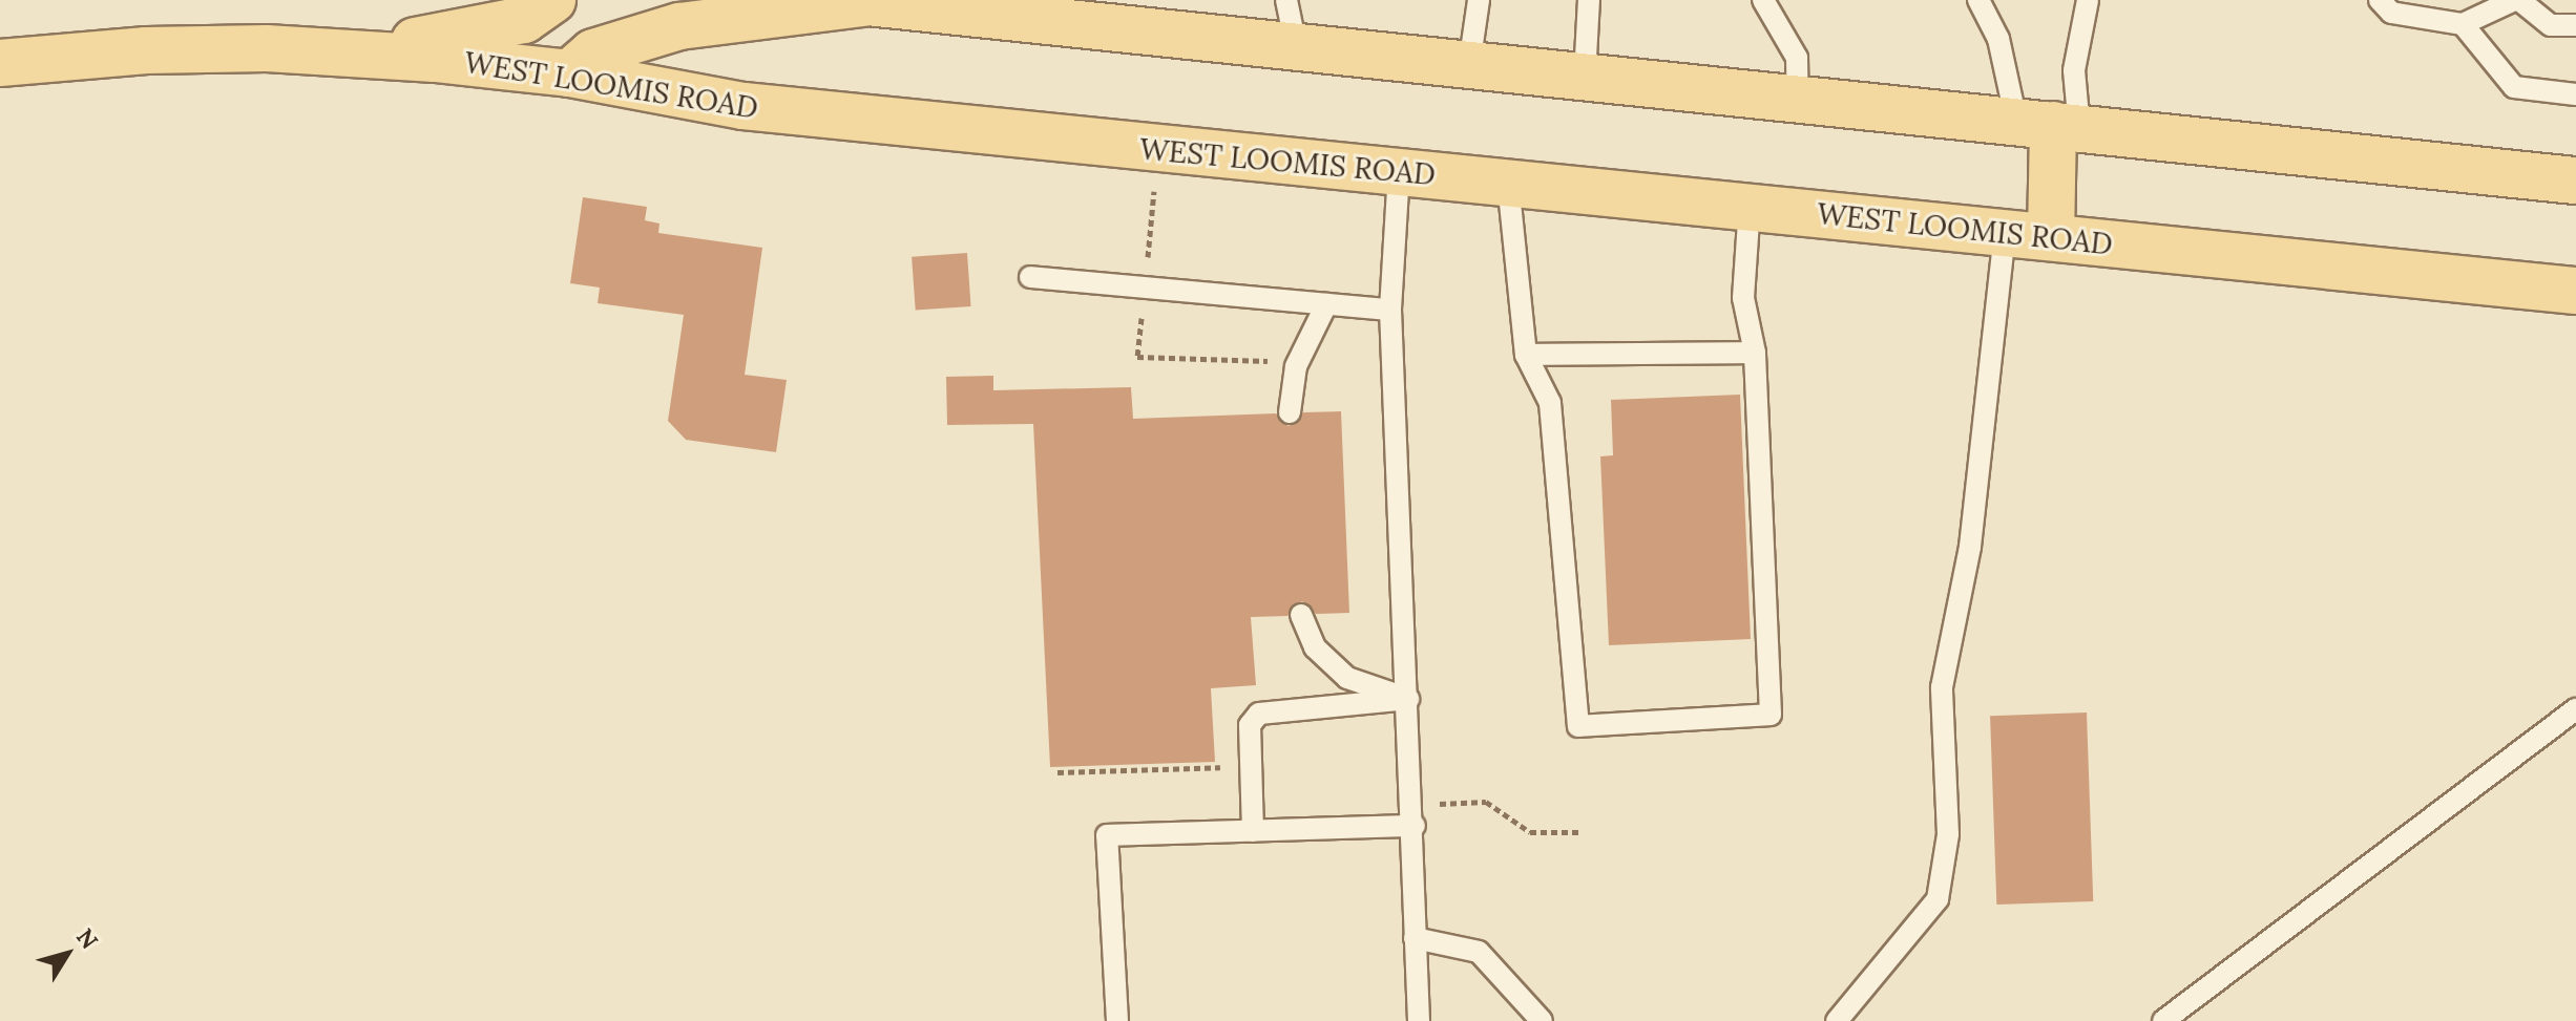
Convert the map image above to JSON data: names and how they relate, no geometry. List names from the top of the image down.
{
  "streets": {
    "main road": ["WEST LOOMIS ROAD"]
  },
  "north": "top right"
}
